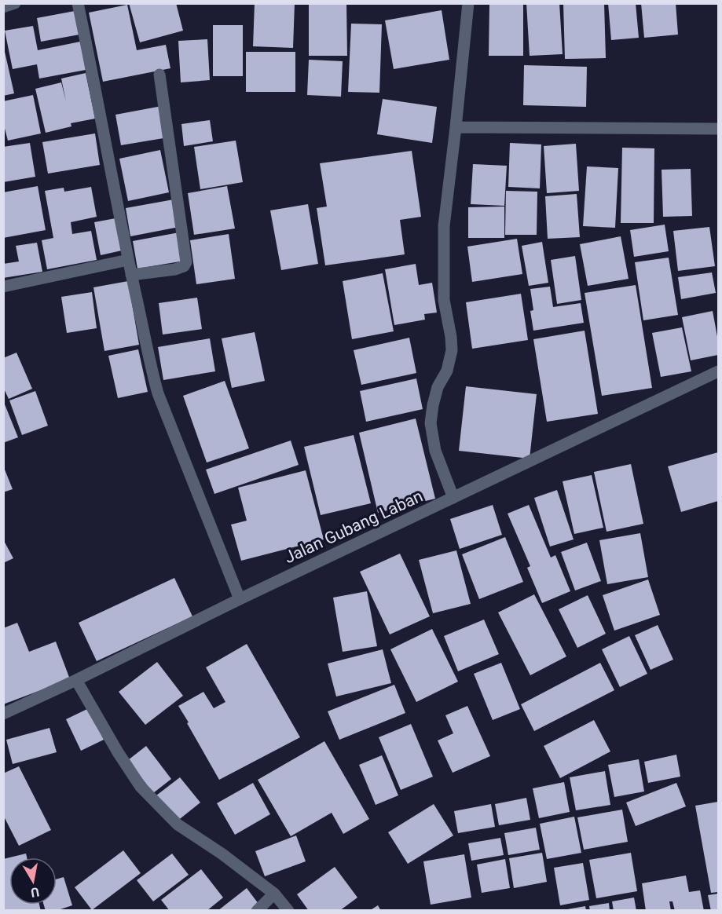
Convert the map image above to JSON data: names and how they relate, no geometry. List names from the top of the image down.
{
  "streets": {
    "street": ["Jalan Gubang Laban"]
  },
  "north": "bottom"
}
